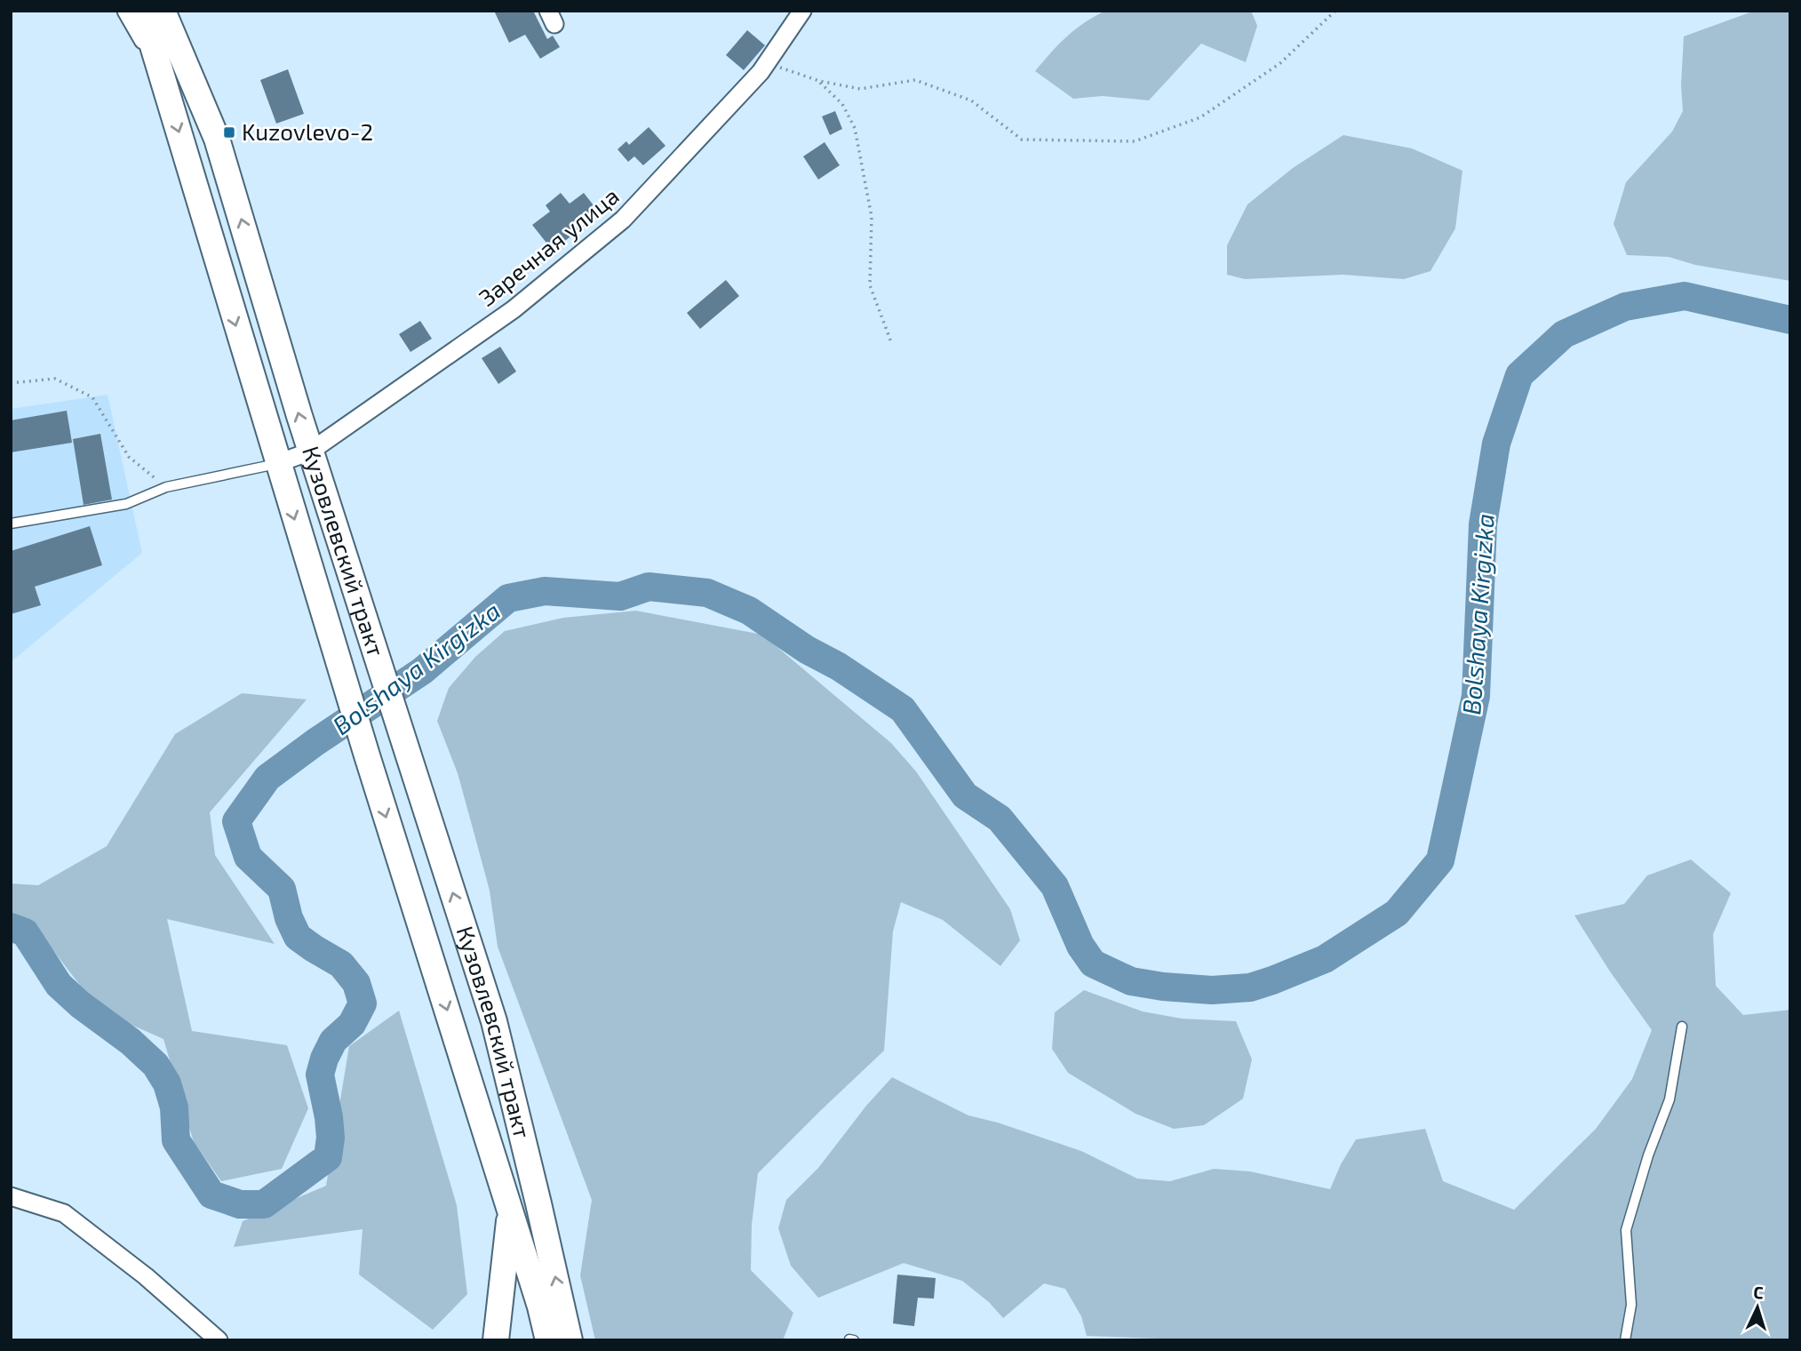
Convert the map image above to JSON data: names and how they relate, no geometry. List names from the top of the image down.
{
  "streets": {
    "main road": ["Кузовлевский тракт"],
    "street": ["Заречная улица"]
  },
  "crossings": [
    ["Заречная улица", "Кузовлевский тракт"]
  ],
  "water": ["Bolshaya Kirgizka"],
  "places": {
    "transit": ["Kuzovlevo-2"]
  },
  "north": "top"
}
